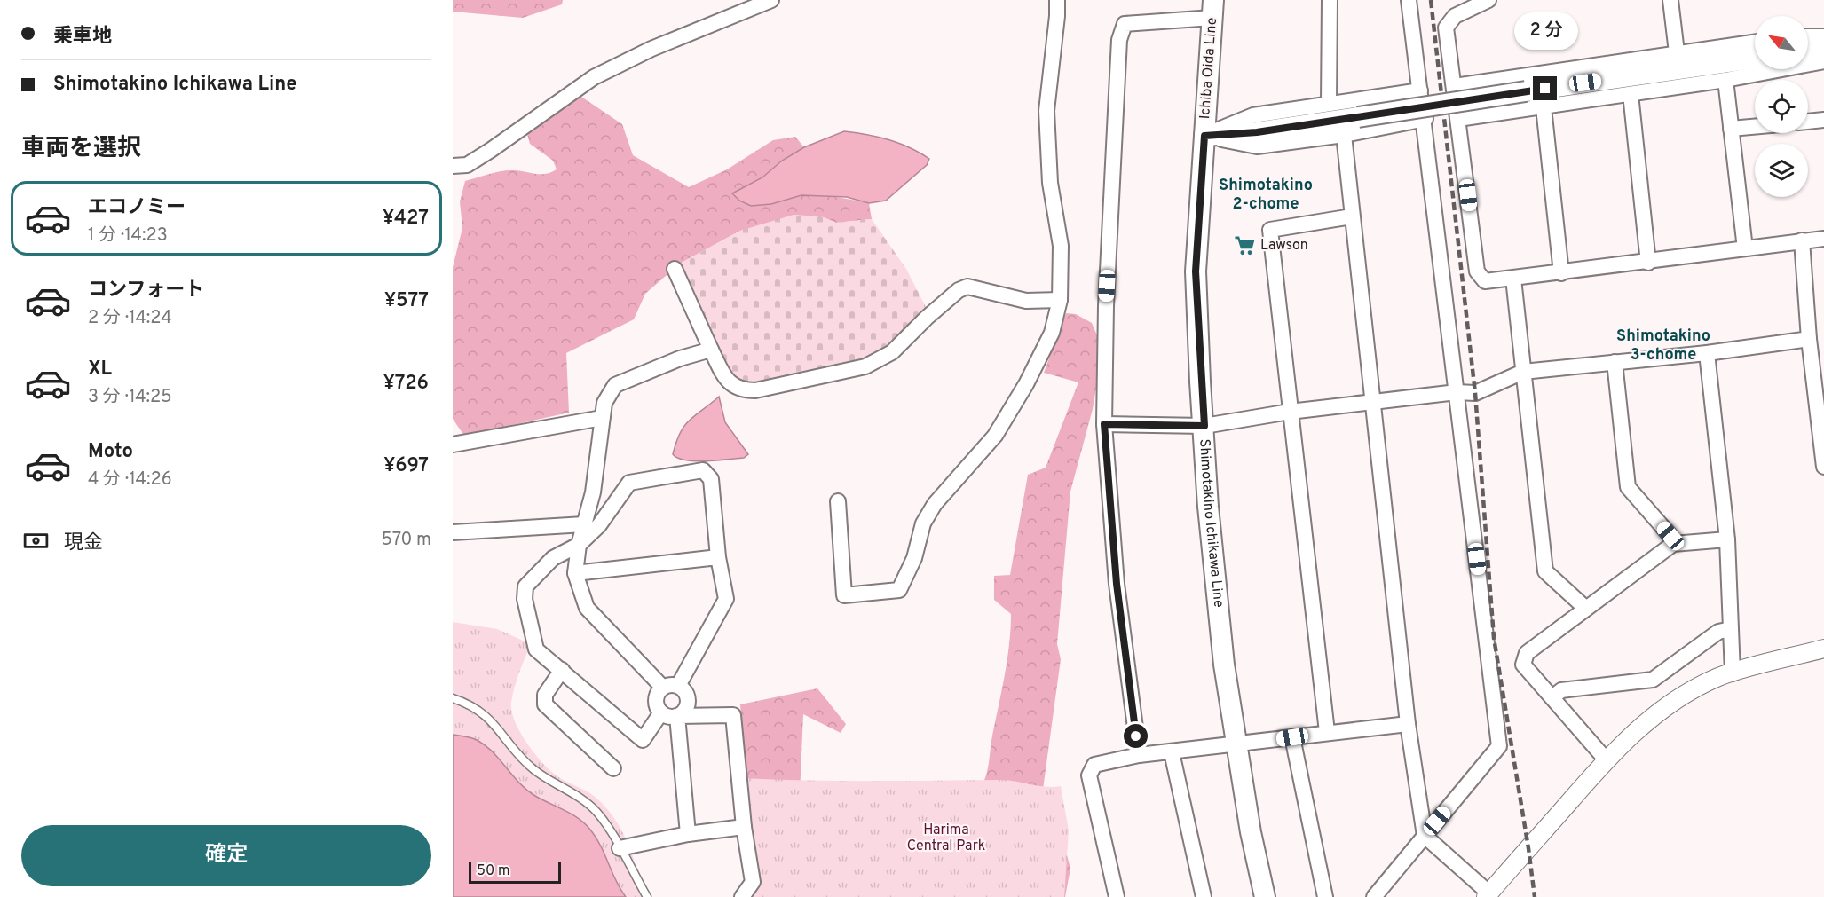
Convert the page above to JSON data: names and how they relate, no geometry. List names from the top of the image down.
{
  "streets": {
    "main road": ["Ichiba Oida Line", "Shimotakino Ichikawa Line"]
  },
  "crossings": [
    ["Ichiba Oida Line", "Shimotakino Ichikawa Line"]
  ],
  "districts": ["Shimotakino 2-chome", "Shimotakino 3-chome"],
  "parks": ["Harima Central Park"],
  "places": {
    "supermarket": ["Lawson"]
  },
  "scale_bar": "50 m",
  "north": "top left",
  "page": {
    "banner": ["乗車地", "Shimotakino Ichikawa Line"],
    "bubble": "2 分",
    "heading": "車両を選択",
    "list": [
      {
        "name": "エコノミー",
        "note": "1 分 · 14:23",
        "value": "¥427"
      },
      {
        "name": "コンフォート",
        "note": "2 分 · 14:24",
        "value": "¥577"
      },
      {
        "name": "XL",
        "note": "3 分 · 14:25",
        "value": "¥726"
      },
      {
        "name": "Moto",
        "note": "4 分 · 14:26",
        "value": "¥697"
      }
    ],
    "pay": ["現金", "570 m"],
    "buttons": "確定",
    "scale": "50 m"
  }
}
